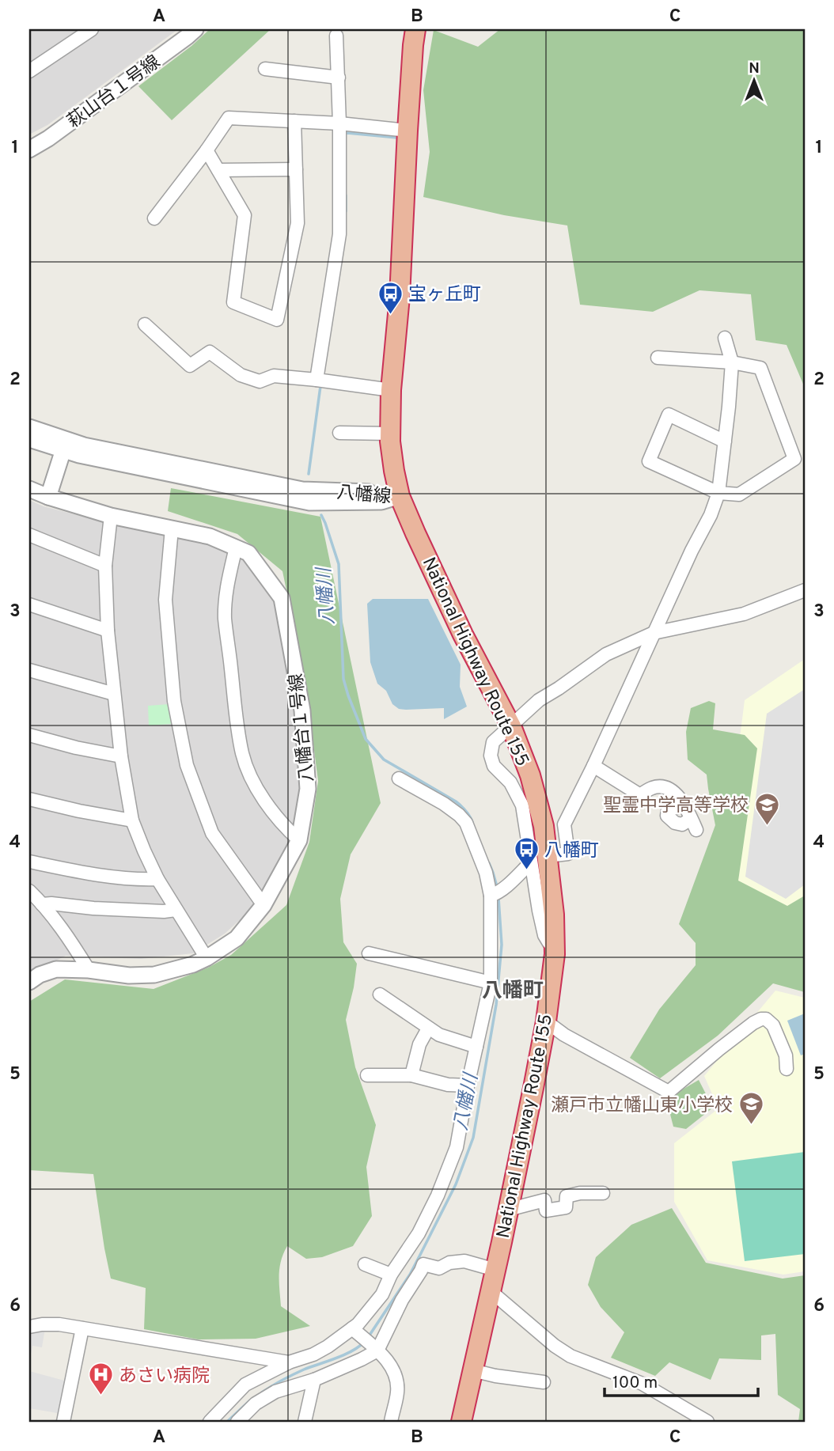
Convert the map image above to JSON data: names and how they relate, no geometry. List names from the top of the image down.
{
  "streets": {
    "highway": ["National Highway Route 155"],
    "street": ["萩山台１号線", "八幡線", "八幡台１号線"]
  },
  "crossings": [
    ["八幡線", "National Highway Route 155"]
  ],
  "districts": ["八幡町"],
  "water": ["八幡川"],
  "places": {
    "bus stop": ["宝ヶ丘町", "八幡町"],
    "school or university": ["聖霊中学高等学校", "瀬戸市立幡山東小学校"],
    "hospital": ["あさい病院"]
  },
  "scale_bar": "100 m",
  "north": "top",
  "grid": {
    "columns": ["A", "B", "C"],
    "rows": [
      "1",
      "2",
      "3",
      "4",
      "5",
      "6"
    ]
  }
}
